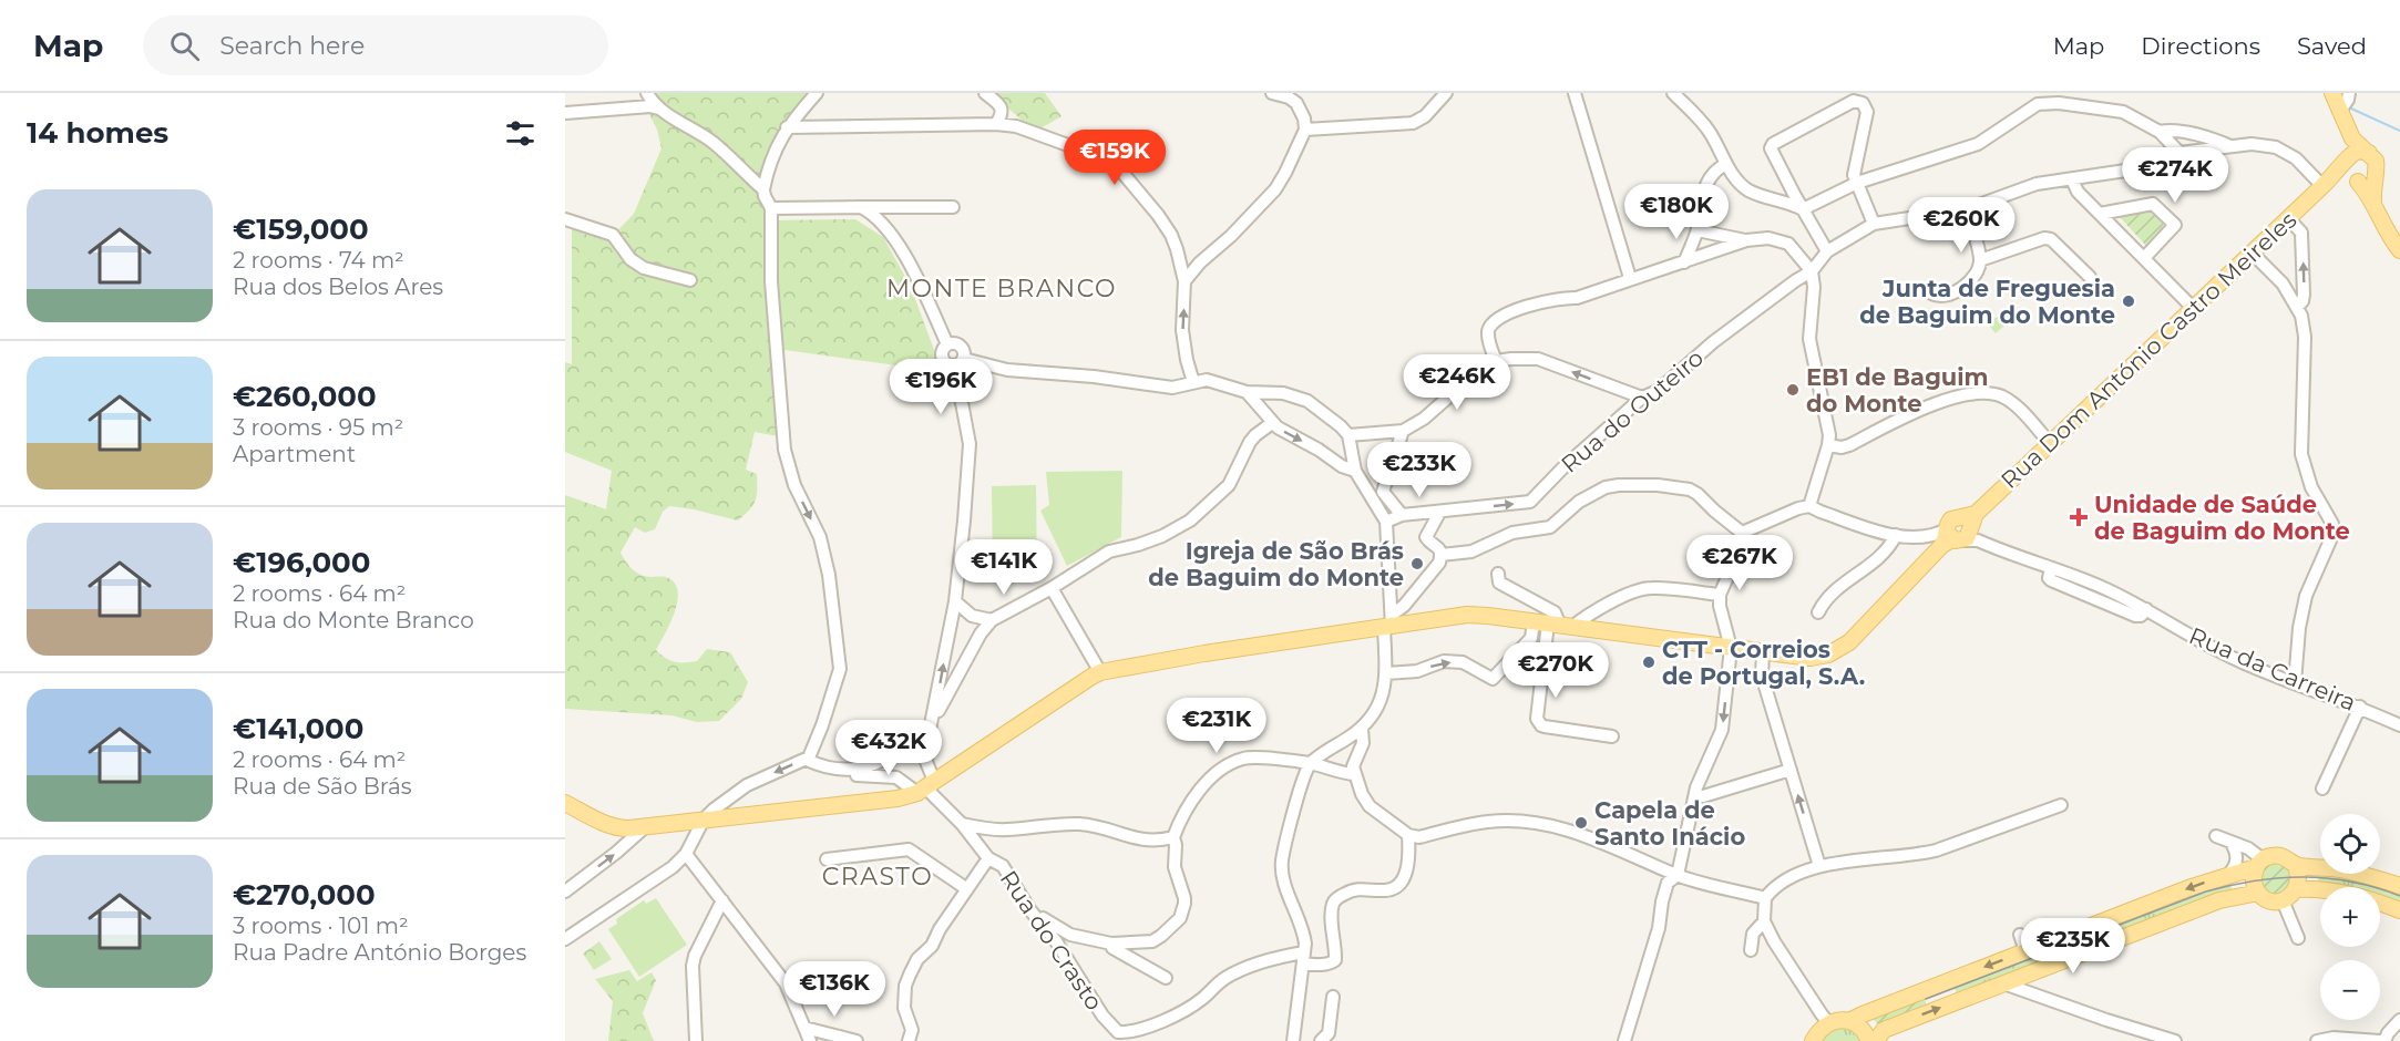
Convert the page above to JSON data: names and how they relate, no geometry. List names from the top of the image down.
{
  "streets": {
    "main road": ["Rua Dom António Castro Meireles"],
    "street": ["Rua do Outeiro", "Rua da Carreira", "Rua do Crasto"]
  },
  "crossings": [
    ["Rua Dom António Castro Meireles", "Rua da Carreira"]
  ],
  "one_way": ["Rua do Outeiro"],
  "districts": ["MONTE BRANCO", "CRASTO"],
  "places": {
    "other": [
      "Junta de Freguesia de Baguim do Monte",
      "EB1 de Baguim do Monte",
      "Igreja de São Brás de Baguim do Monte",
      "CTT - Correios de Portugal, S.A.",
      "Capela de Santo Inácio"
    ],
    "health": ["Unidade de Saúde de Baguim do Monte"]
  },
  "page": {
    "header": "Map",
    "search": "Search here",
    "nav": ["Map", "Directions", "Saved"],
    "heading": "14 homes",
    "price": [
      "€159K",
      "€274K",
      "€180K",
      "€260K",
      "€246K",
      "€196K",
      "€233K",
      "€267K",
      "€141K",
      "€270K",
      "€231K",
      "€432K",
      "€235K",
      "€136K"
    ],
    "list": [
      {
        "name": "€159,000",
        "note": "2 rooms · 74 m² · Rua dos Belos Ares"
      },
      {
        "name": "€260,000",
        "note": "3 rooms · 95 m² · Apartment"
      },
      {
        "name": "€196,000",
        "note": "2 rooms · 64 m² · Rua do Monte Branco"
      },
      {
        "name": "€141,000",
        "note": "2 rooms · 64 m² · Rua de São Brás"
      },
      {
        "name": "€270,000",
        "note": "3 rooms · 101 m² · Rua Padre António Borges"
      }
    ],
    "map_buttons": ["+", "−"]
  }
}
